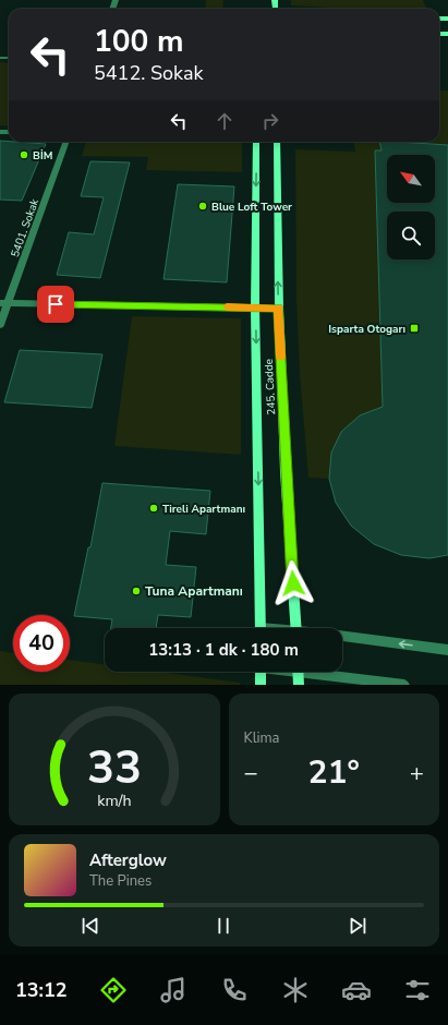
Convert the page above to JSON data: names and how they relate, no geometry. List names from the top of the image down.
{
  "streets": {
    "street": ["5401. Sokak", "245. Cadde"]
  },
  "places": {
    "other": [
      "BİM",
      "Blue Loft Tower",
      "Tireli Apartmanı",
      "Tuna Apartmanı"
    ],
    "transit": ["Isparta Otogarı"]
  },
  "north": "top left",
  "page": {
    "turn": ["100 m", "5412. Sokak"],
    "limit": "40",
    "trip": "13:13 · 1 dk · 180 m",
    "tile": "Klima",
    "heat": ["−", "21°", "+"],
    "song": ["Afterglow", "The Pines"],
    "tabs": "13:12",
    "gauge": ["33", "km/h"]
  }
}
